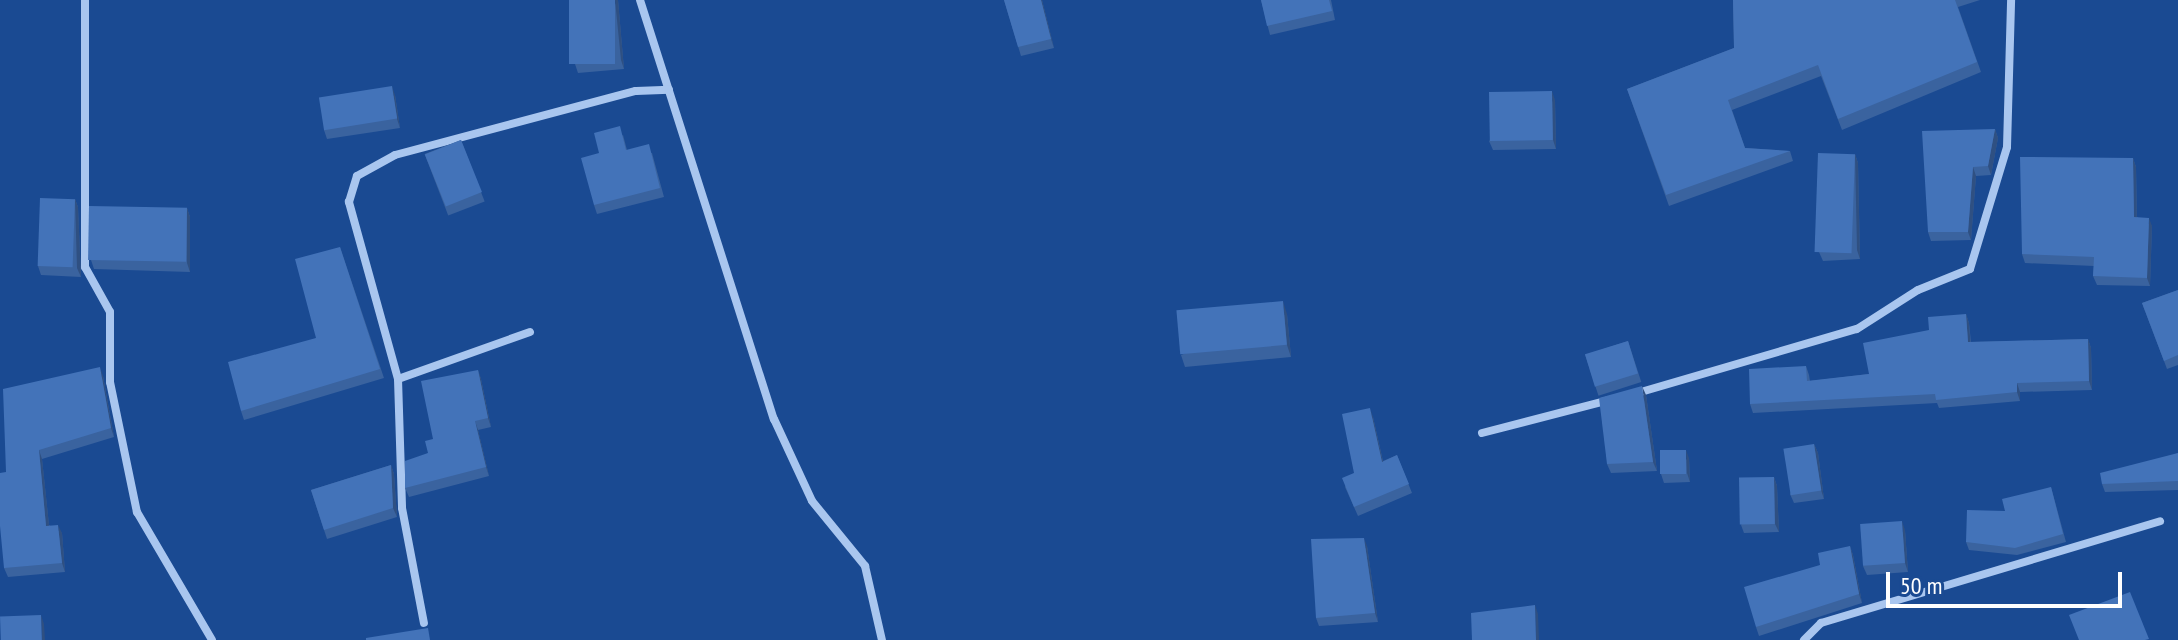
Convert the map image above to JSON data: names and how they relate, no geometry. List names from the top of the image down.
{
  "scale_bar": "50 m"
}
